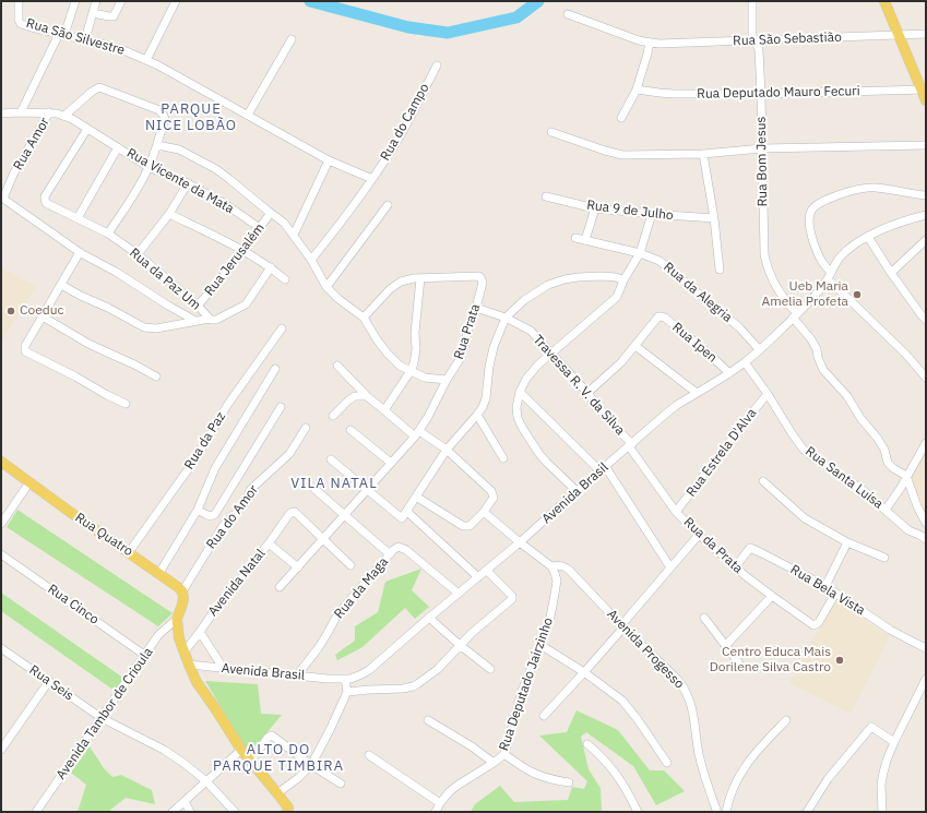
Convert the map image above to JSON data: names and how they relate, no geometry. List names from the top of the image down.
{
  "streets": {
    "main road": ["Rua Quatro"],
    "street": [
      "Rua São Silvestre",
      "Rua São Sebastião",
      "Rua Deputado Mauro Fecuri",
      "Rua do Campo",
      "Rua Amor",
      "Rua Bom Jesus",
      "Rua Vicente da Mata",
      "Rua 9 de Julho",
      "Rua Jerusalém",
      "Rua da Paz Um",
      "Rua da Alegria",
      "Rua Prata",
      "Rua Ipen",
      "Travessa R. V. da Silva",
      "Rua da Paz",
      "Rua Estrela D'Alva",
      "Rua Santa Luísa",
      "Avenida Brasil",
      "Rua do Amor",
      "Rua da Prata",
      "Avenida Natal",
      "Rua da Maga",
      "Rua Bela Vista",
      "Rua Cinco",
      "Avenida Progesso",
      "Rua Seis",
      "Rua Deputado Jairzinho",
      "Avenida Tambor de Crioula"
    ]
  },
  "crossings": [
    ["Rua São Sebastião", "Rua Bom Jesus"],
    ["Rua Deputado Mauro Fecuri", "Rua Bom Jesus"],
    ["Rua Amor", "Rua Vicente da Mata"],
    ["Rua Bom Jesus", "Avenida Brasil"],
    ["Rua Vicente da Mata", "Rua Jerusalém"],
    ["Rua Vicente da Mata", "Rua da Paz Um"],
    ["Rua Jerusalém", "Rua da Paz Um"],
    ["Rua da Alegria", "Avenida Brasil"],
    ["Rua Prata", "Travessa R. V. da Silva"],
    ["Rua Ipen", "Avenida Brasil"],
    ["Travessa R. V. da Silva", "Avenida Brasil"],
    ["Travessa R. V. da Silva", "Rua da Prata"],
    ["Rua da Paz", "Rua Quatro"],
    ["Rua Estrela D'Alva", "Rua Santa Luísa"],
    ["Rua Estrela D'Alva", "Rua da Prata"],
    ["Rua Santa Luísa", "Avenida Brasil"],
    ["Avenida Brasil", "Rua da Prata"],
    ["Avenida Brasil", "Rua da Maga"],
    ["Rua do Amor", "Rua Quatro"],
    ["Rua da Prata", "Rua Bela Vista"],
    ["Rua Cinco", "Avenida Tambor de Crioula"],
    ["Avenida Progesso", "Rua Deputado Jairzinho"],
    ["Rua Seis", "Avenida Tambor de Crioula"]
  ],
  "districts": ["PARQUE NICE LOBÃO", "VILA NATAL", "ALTO DO PARQUE TIMBIRA"],
  "places": ["Ueb Maria Amelia Profeta", "Coeduc", "Centro Educa Mais Dorilene Silva Castro"]
}
